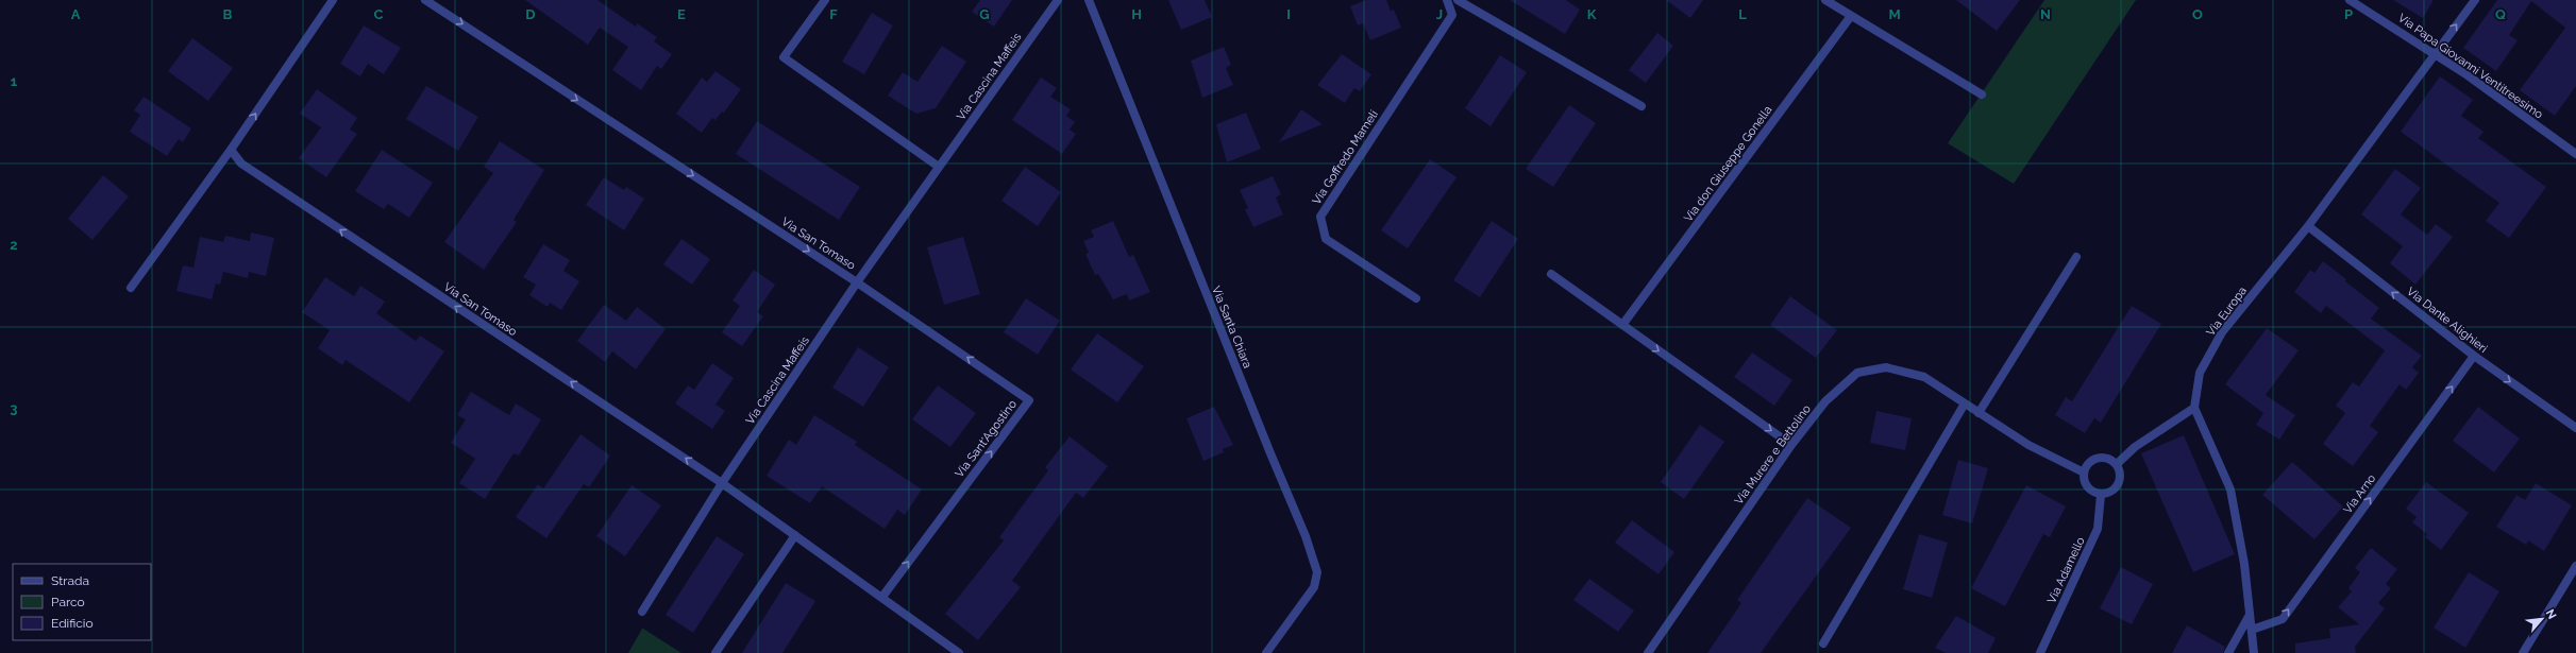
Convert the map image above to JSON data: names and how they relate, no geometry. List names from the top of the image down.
{
  "streets": {
    "street": [
      "Via Papa Giovanni Ventitreesimo",
      "Via Cascina Maffeis",
      "Via Goffredo Mameli",
      "Via don Giuseppe Gonella",
      "Via San Tomaso",
      "Via Europa",
      "Via Dante Alighieri",
      "Via Santa Chiara",
      "Via Sant'Agostino",
      "Via Murere e Bettolino",
      "Via Arno",
      "Via Adamello"
    ]
  },
  "crossings": [
    ["Via Papa Giovanni Ventitreesimo", "Via Europa"],
    ["Via Cascina Maffeis", "Via San Tomaso"],
    ["Via Cascina Maffeis", "Via Sant'Agostino"],
    ["Via San Tomaso", "Via Sant'Agostino"],
    ["Via Europa", "Via Dante Alighieri"],
    ["Via Dante Alighieri", "Via Arno"],
    ["Via Murere e Bettolino", "Via Adamello"]
  ],
  "one_way": ["Via Arno"],
  "legend": ["Strada", "Parco", "Edificio"],
  "north": "top right",
  "grid": {
    "columns": [
      "A",
      "B",
      "C",
      "D",
      "E",
      "F",
      "G",
      "H",
      "I",
      "J",
      "K",
      "L",
      "M",
      "N",
      "O",
      "P",
      "Q"
    ],
    "rows": ["1", "2", "3"]
  }
}
